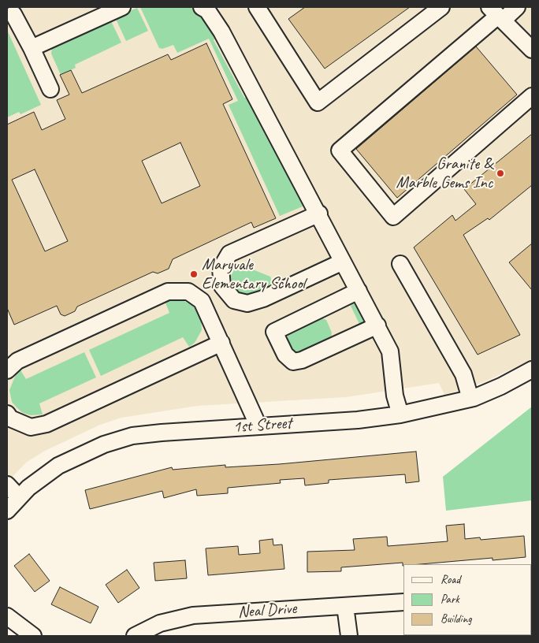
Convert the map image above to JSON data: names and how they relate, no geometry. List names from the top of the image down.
{
  "streets": {
    "street": ["1st Street", "Neal Drive"]
  },
  "places": ["Granite & Marble Gems Inc", "Maryvale Elementary School"],
  "legend": ["Road", "Park", "Building"]
}
